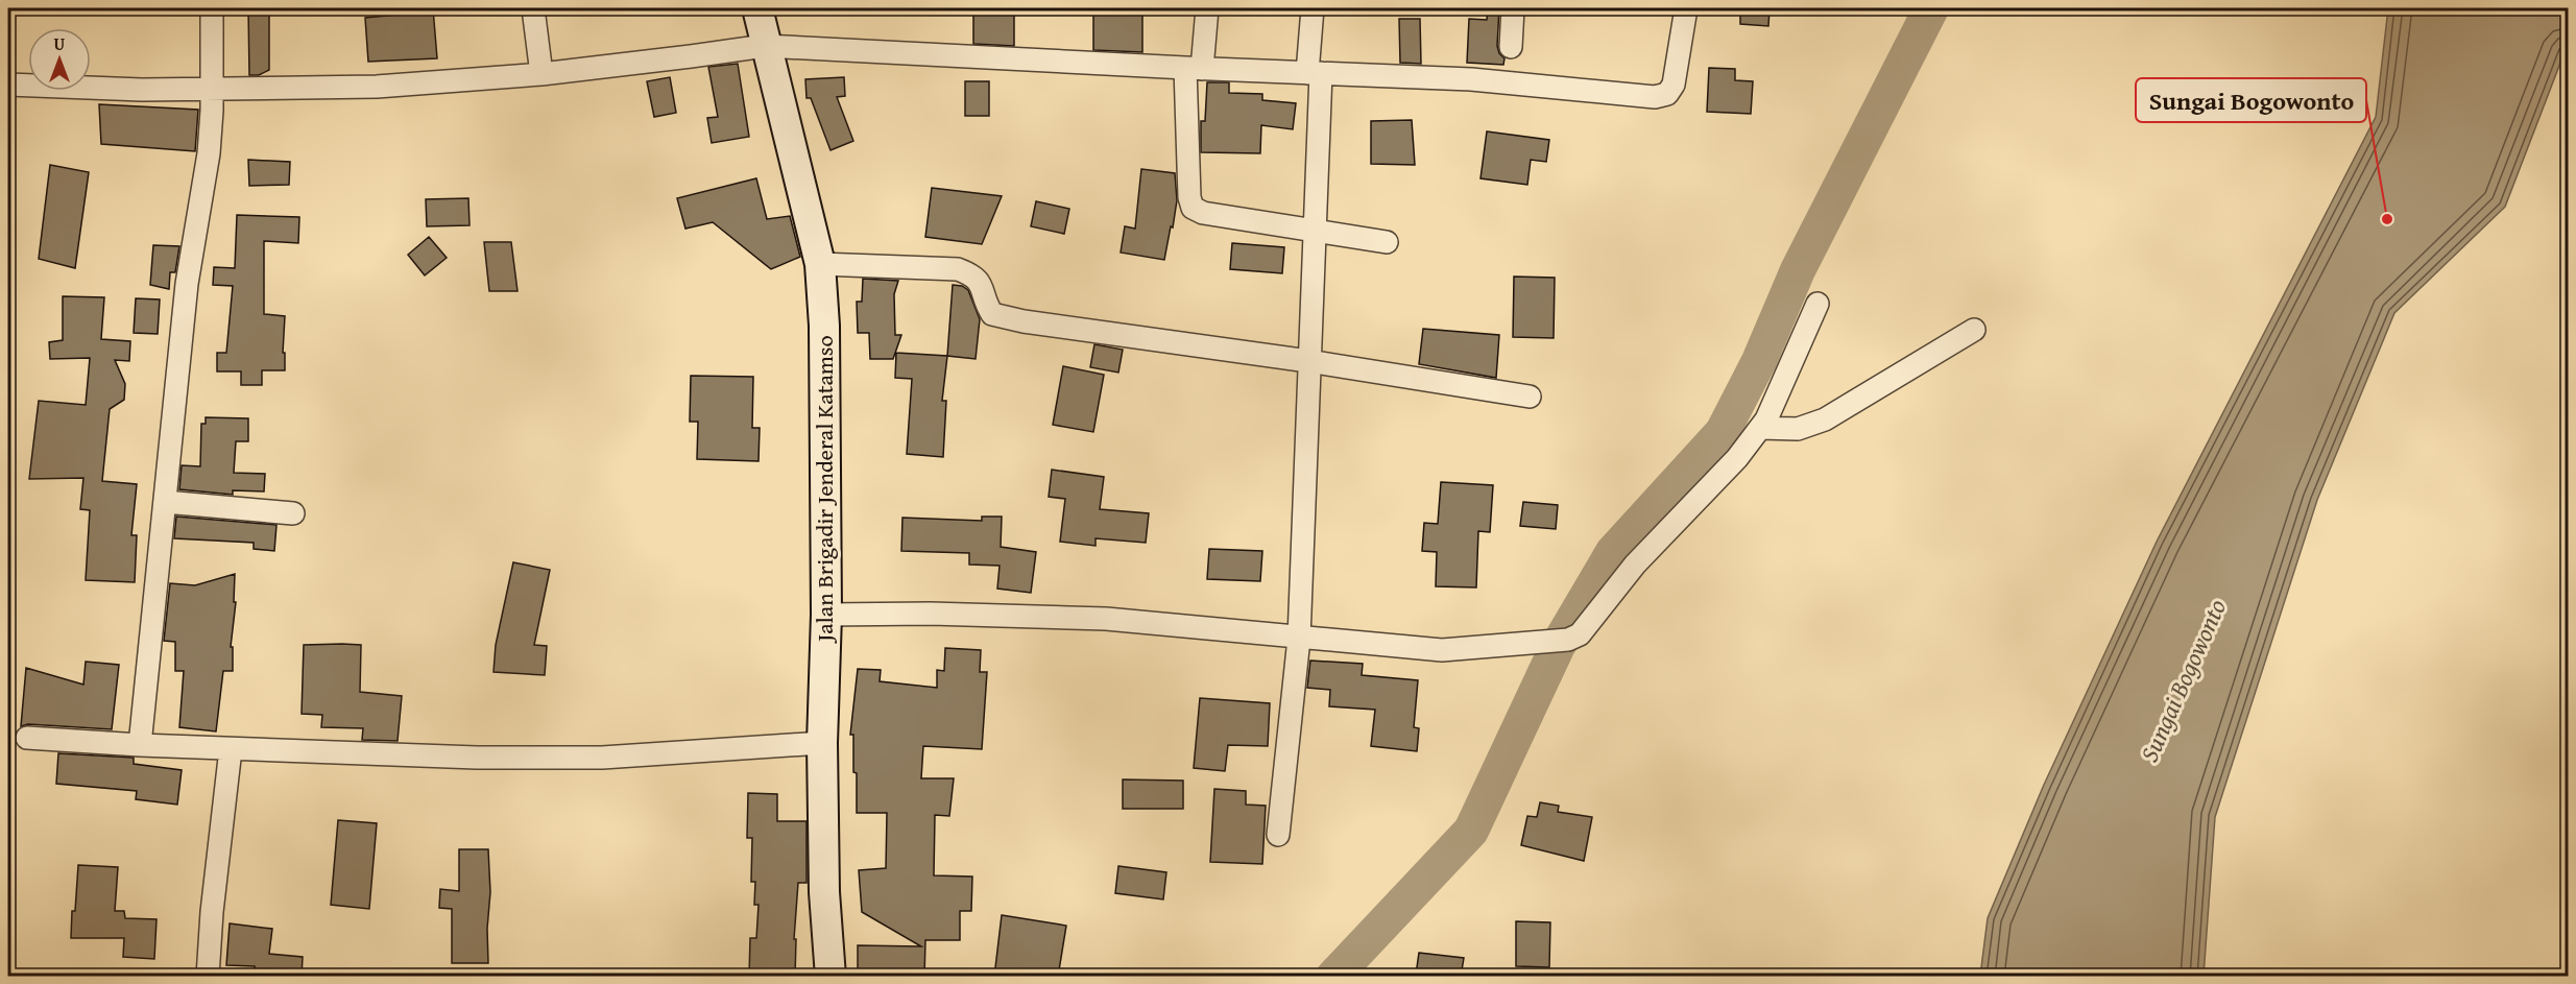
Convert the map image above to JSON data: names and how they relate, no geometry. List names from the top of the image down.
{
  "streets": {
    "main road": ["Jalan Brigadir Jenderal Katamso"]
  },
  "water": ["Sungai Bogowonto"],
  "places": ["Sungai Bogowonto"],
  "north": "top"
}
